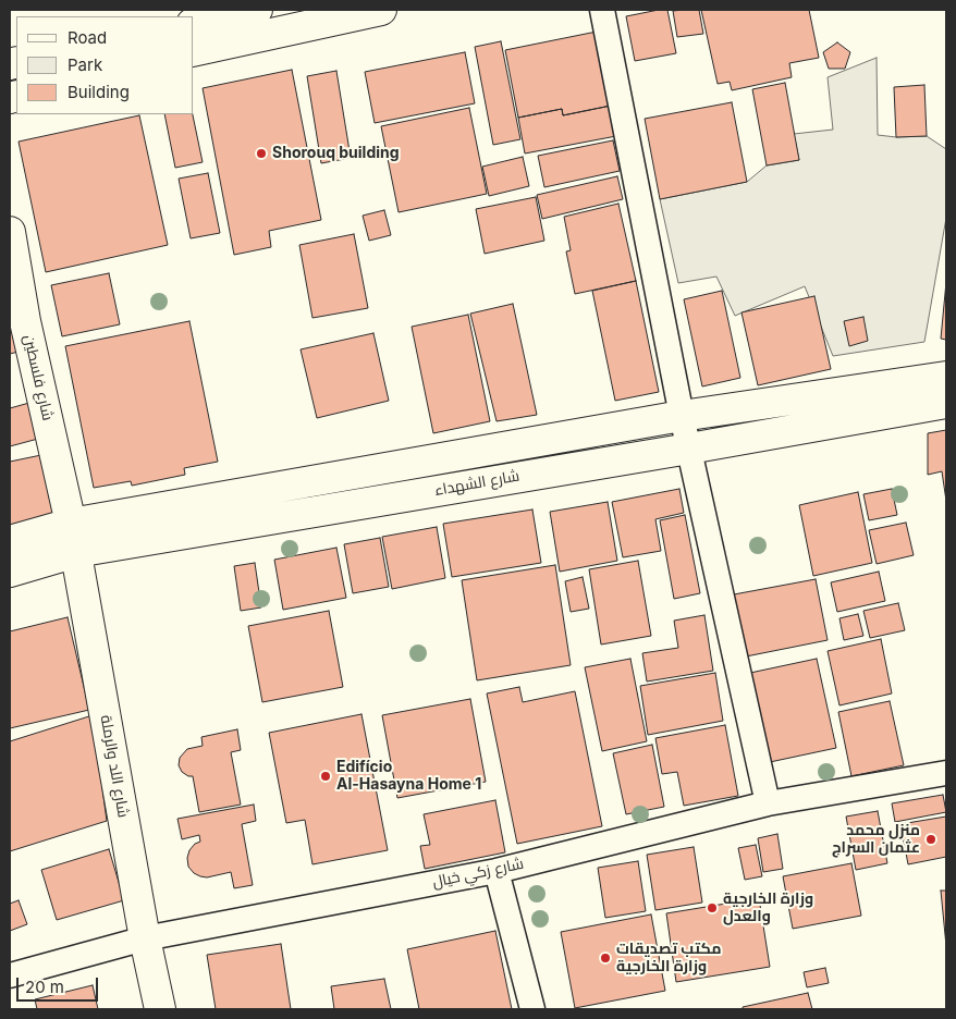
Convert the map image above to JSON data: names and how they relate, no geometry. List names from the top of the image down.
{
  "streets": {
    "street": [
      "شارع فلسطين",
      "شارع الشهداء",
      "شارع اللد والرملة",
      "شارع زكي خيال"
    ]
  },
  "crossings": [
    ["شارع فلسطين", "شارع الشهداء"],
    ["شارع فلسطين", "شارع اللد والرملة"],
    ["شارع الشهداء", "شارع اللد والرملة"],
    ["شارع اللد والرملة", "شارع زكي خيال"]
  ],
  "places": [
    "Shorouq building",
    "Edifício Al-Hasayna Home 1",
    "منزل محمد عثمان السراج",
    "وزارة الخارجية والعدل",
    "مكتب تصديقات وزارة الخارجية"
  ],
  "legend": ["Road", "Park", "Building"],
  "scale_bar": "20 m"
}
